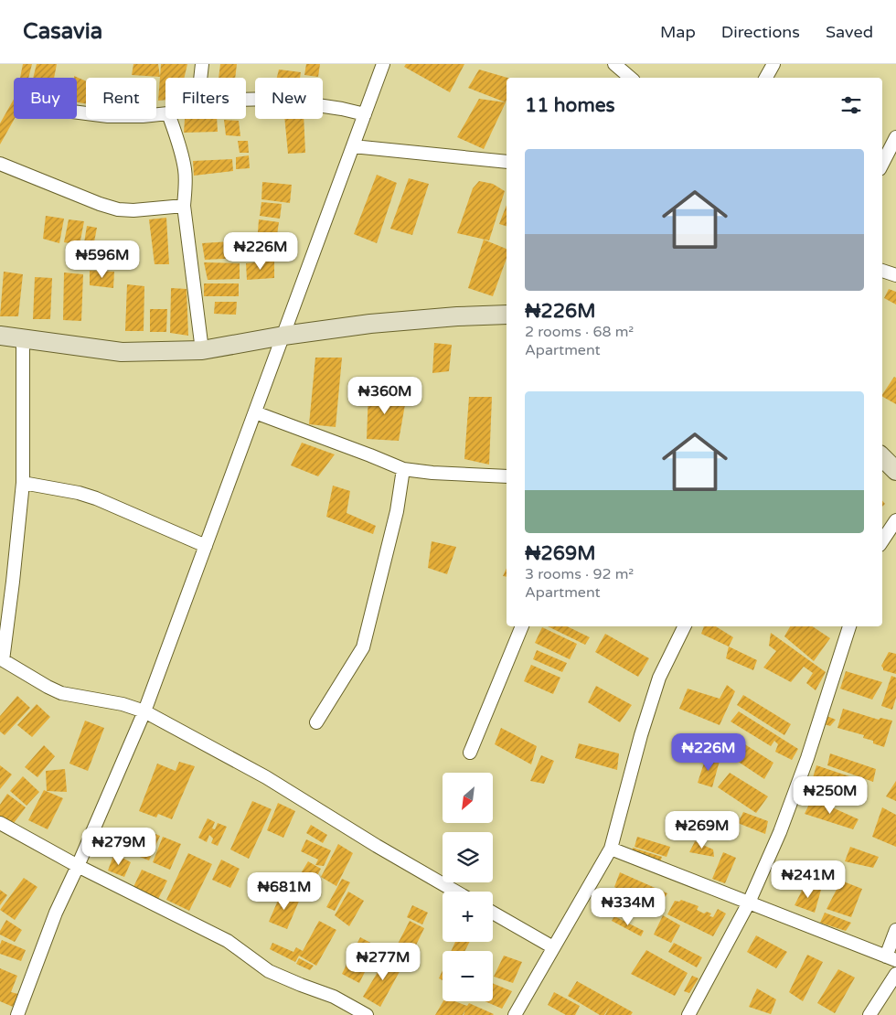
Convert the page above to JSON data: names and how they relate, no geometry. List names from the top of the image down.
{
  "north": "bottom left",
  "page": {
    "header": "Casavia",
    "nav": ["Map", "Directions", "Saved"],
    "chip": [
      "Buy",
      "Rent",
      "Filters",
      "New"
    ],
    "heading": "11 homes",
    "list": [
      {
        "name": "₦226M",
        "note": "2 rooms · 68 m² · Apartment"
      },
      {
        "name": "₦269M",
        "note": "3 rooms · 92 m² · Apartment"
      }
    ],
    "price": [
      "₦226M",
      "₦596M",
      "₦360M",
      "₦226M",
      "₦250M",
      "₦269M",
      "₦279M",
      "₦241M",
      "₦681M",
      "₦334M",
      "₦277M"
    ],
    "map_buttons": ["+", "−"]
  }
}
